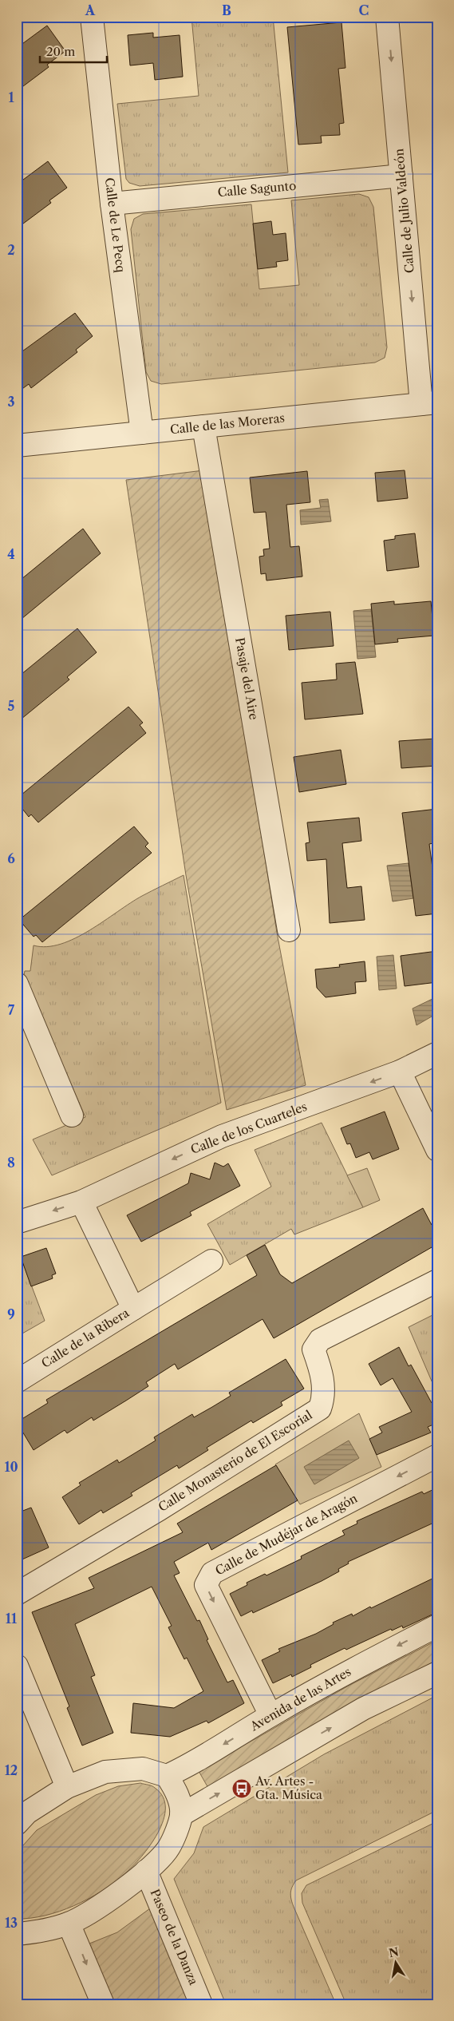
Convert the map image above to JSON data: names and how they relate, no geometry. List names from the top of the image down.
{
  "streets": {
    "street": [
      "Calle Sagunto",
      "Calle de Julio Valdeón",
      "Calle de Le Pecq",
      "Calle de las Moreras",
      "Pasaje del Aire",
      "Calle de los Cuarteles",
      "Calle de la Ribera",
      "Calle Monasterio de El Escorial",
      "Calle de Mudéjar de Aragón",
      "Avenida de las Artes",
      "Paseo de la Danza"
    ]
  },
  "crossings": [
    ["Calle Sagunto", "Calle de Julio Valdeón"],
    ["Calle Sagunto", "Calle de Le Pecq"],
    ["Calle de Julio Valdeón", "Calle de las Moreras"],
    ["Calle de Le Pecq", "Calle de las Moreras"],
    ["Calle de las Moreras", "Pasaje del Aire"],
    ["Calle de los Cuarteles", "Calle de la Ribera"],
    ["Calle de Mudéjar de Aragón", "Avenida de las Artes"]
  ],
  "one_way": ["Calle de Julio Valdeón", "Calle de los Cuarteles"],
  "places": {
    "bus stop": ["Av. Artes - Gta. Música"]
  },
  "scale_bar": "20 m",
  "north": "top",
  "grid": {
    "columns": ["A", "B", "C"],
    "rows": [
      "1",
      "2",
      "3",
      "4",
      "5",
      "6",
      "7",
      "8",
      "9",
      "10",
      "11",
      "12",
      "13"
    ]
  }
}
